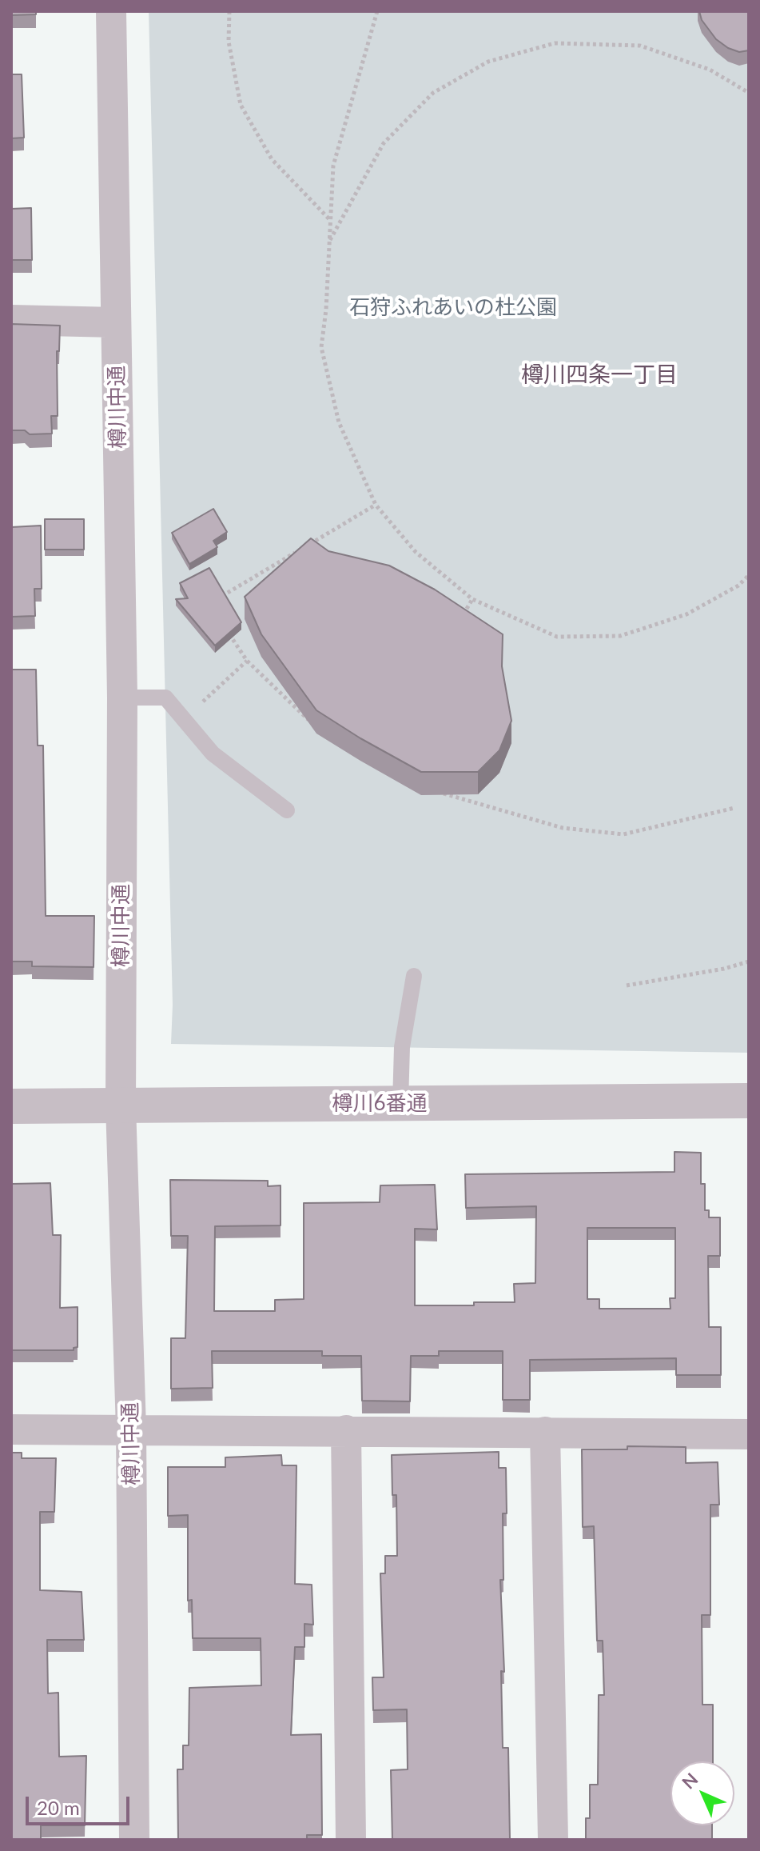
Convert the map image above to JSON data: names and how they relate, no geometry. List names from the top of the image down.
{
  "streets": {
    "street": ["樽川中通", "樽川6番通"]
  },
  "crossings": [
    ["樽川中通", "樽川6番通"]
  ],
  "districts": ["樽川四条一丁目"],
  "parks": ["石狩ふれあいの杜公園"],
  "scale_bar": "20 m",
  "north": "top left"
}
